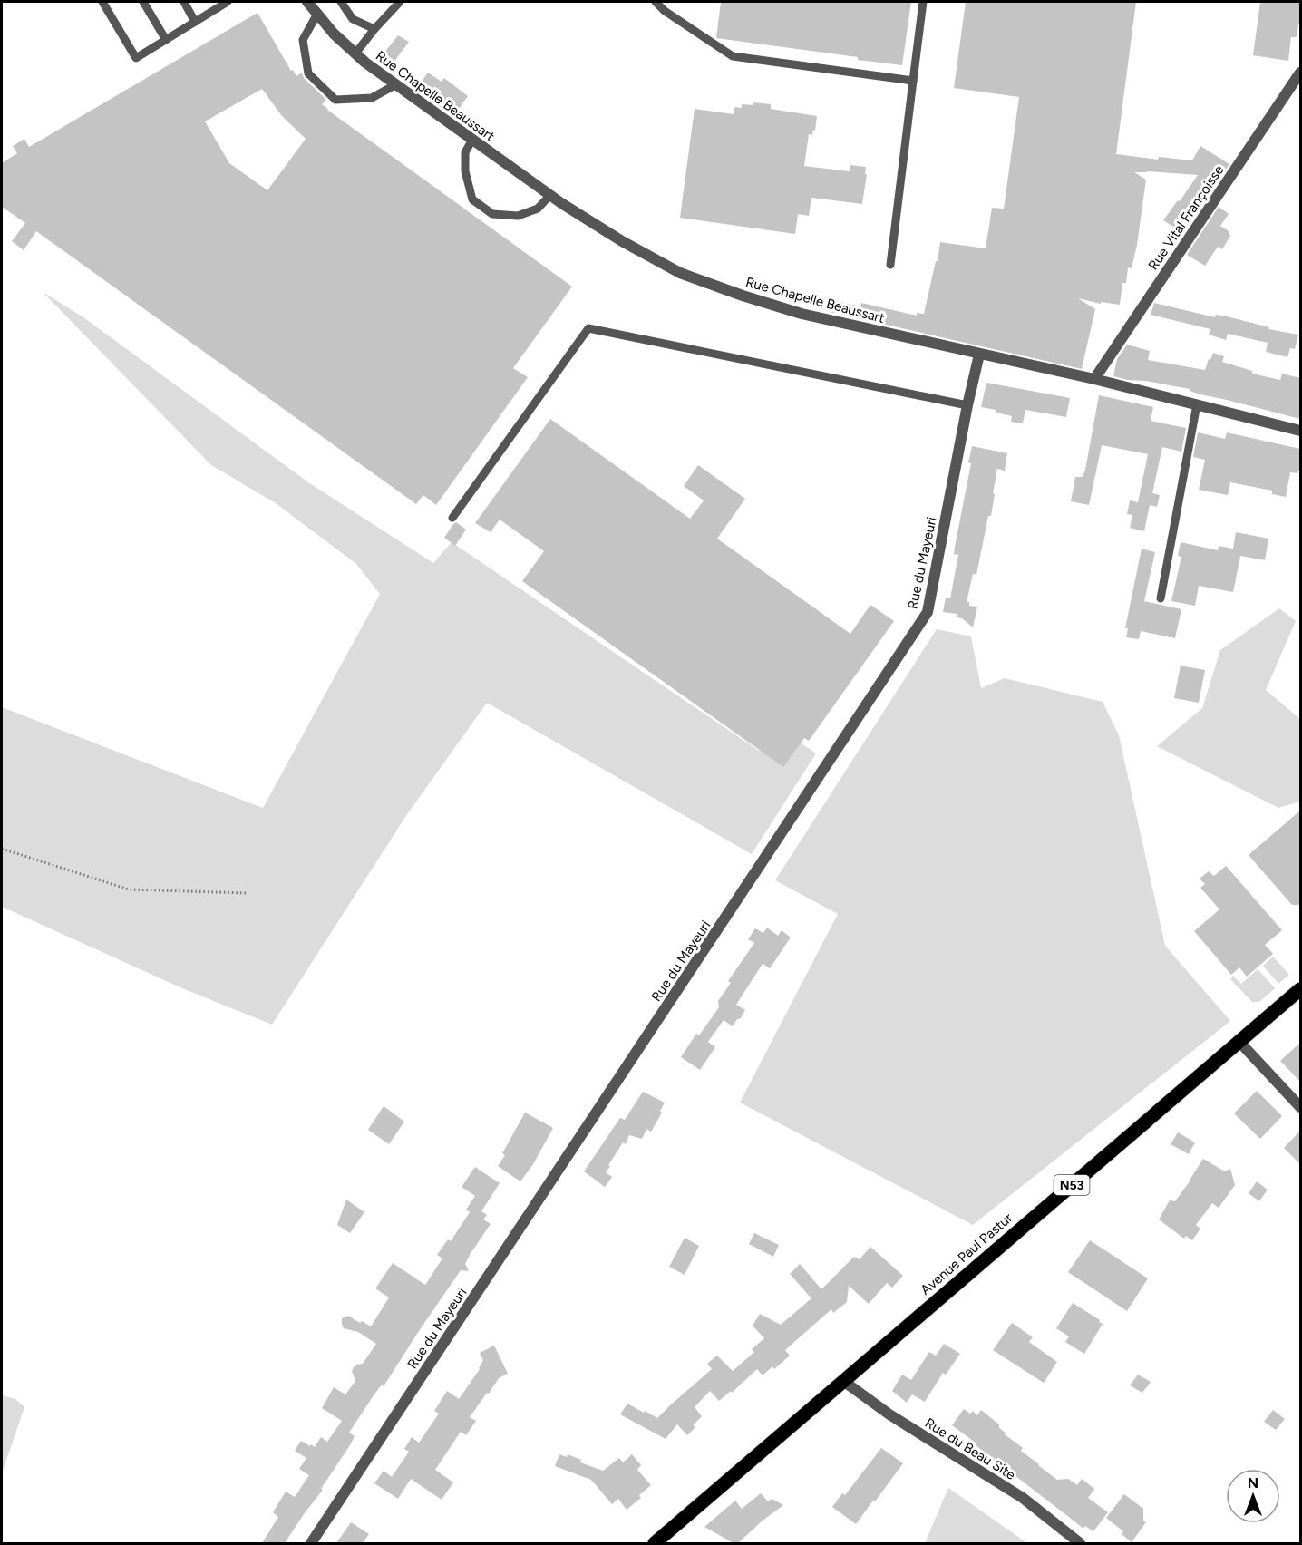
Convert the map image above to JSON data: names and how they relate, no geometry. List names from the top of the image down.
{
  "streets": {
    "main road": ["N53", "Avenue Paul Pastur"],
    "street": [
      "Rue Chapelle Beaussart",
      "Rue Vital Françoisse",
      "Rue du Mayeuri",
      "Rue du Beau Site"
    ]
  },
  "crossings": [
    ["Rue Chapelle Beaussart", "Rue Vital Françoisse"],
    ["Rue Chapelle Beaussart", "Rue du Mayeuri"],
    ["Avenue Paul Pastur", "Rue du Beau Site"]
  ],
  "north": "top"
}
